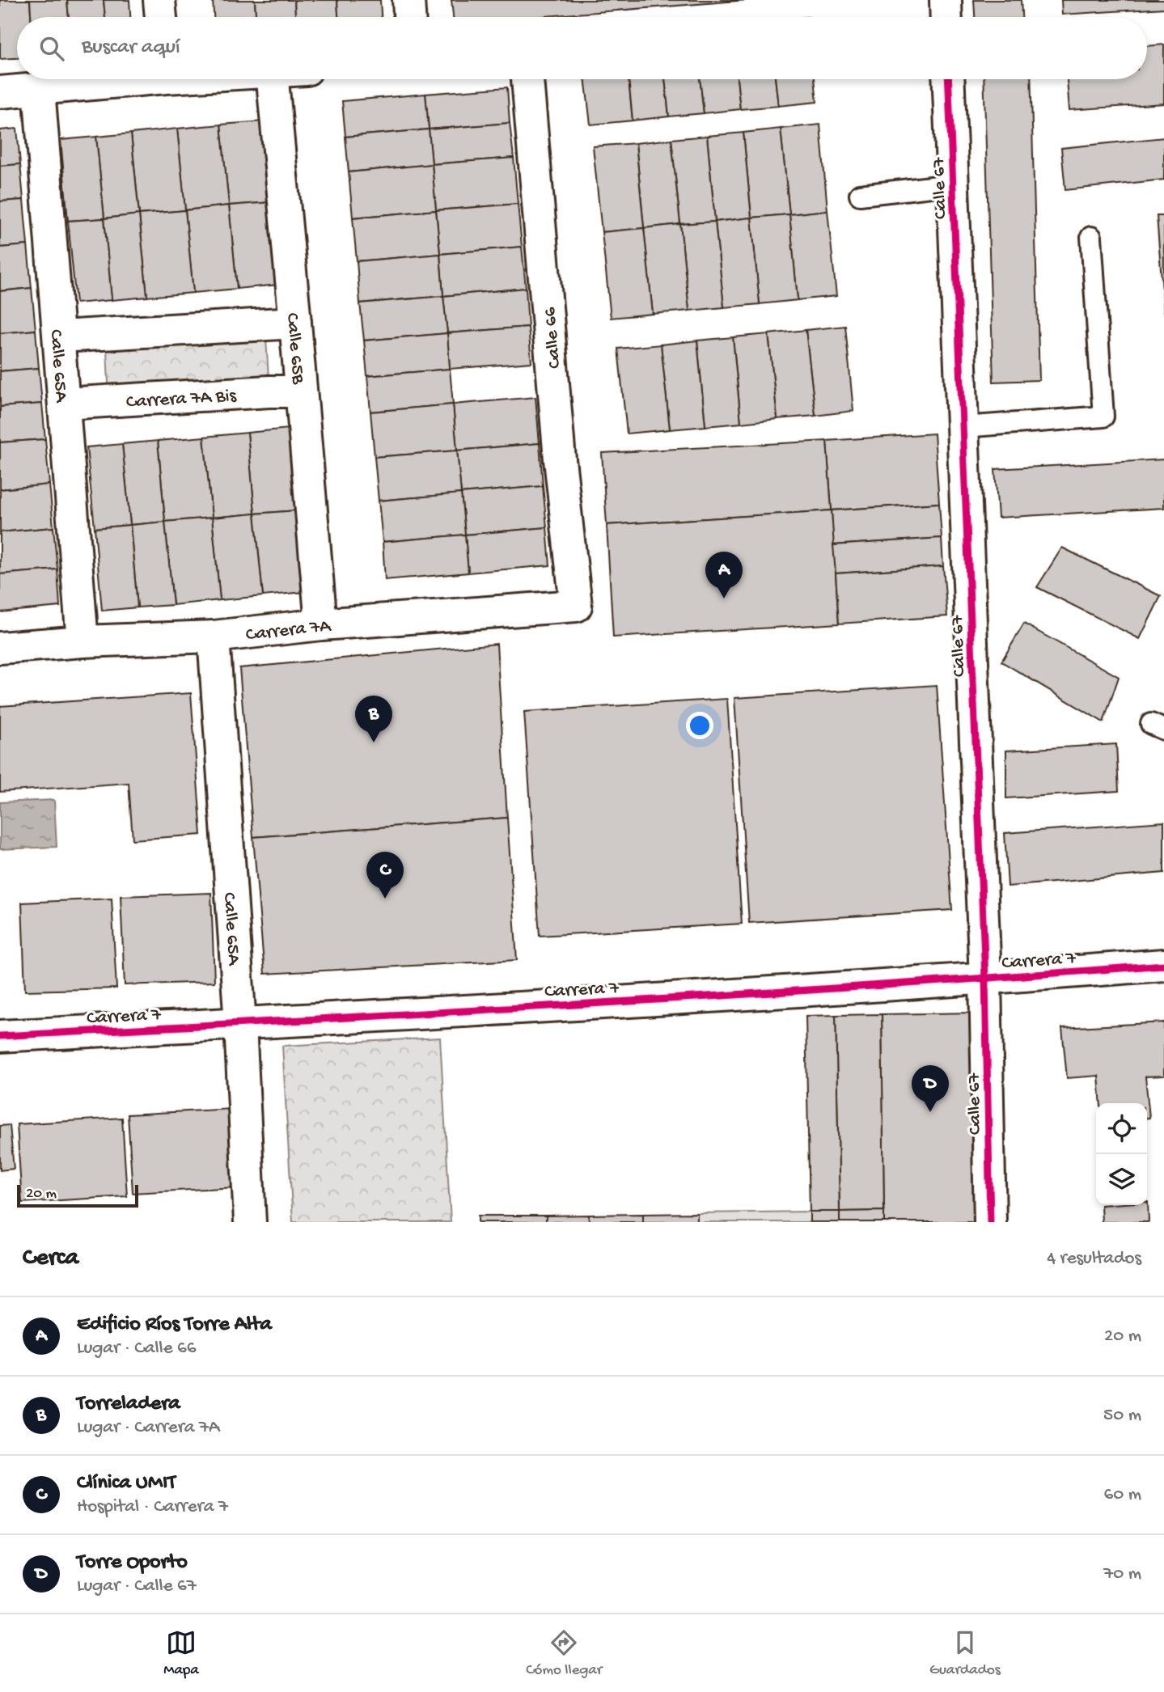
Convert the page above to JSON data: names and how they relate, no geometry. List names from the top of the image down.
{
  "streets": {
    "street": [
      "Calle 67",
      "Calle 66",
      "Calle 65B",
      "Calle 65A",
      "Carrera 7A Bis",
      "Carrera 7A",
      "Carrera 7"
    ]
  },
  "crossings": [
    ["Calle 67", "Carrera 7"],
    ["Calle 66", "Carrera 7A"],
    ["Calle 65B", "Carrera 7A Bis"],
    ["Calle 65B", "Carrera 7A"],
    ["Calle 65A", "Carrera 7A Bis"],
    ["Calle 65A", "Carrera 7A"],
    ["Calle 65A", "Carrera 7"]
  ],
  "scale_bar": "20 m",
  "page": {
    "search": "Buscar aquí",
    "pins": [
      "A",
      "B",
      "C",
      "D"
    ],
    "scale": "20 m",
    "heading": ["Cerca", "4 resultados"],
    "list": [
      {
        "mark": "A",
        "name": "Edificio Ríos Torre Alta",
        "note": "Lugar · Calle 66",
        "value": "20 m"
      },
      {
        "mark": "B",
        "name": "Torreladera",
        "note": "Lugar · Carrera 7A",
        "value": "50 m"
      },
      {
        "mark": "C",
        "name": "Clínica UMIT",
        "note": "Hospital · Carrera 7",
        "value": "60 m"
      },
      {
        "mark": "D",
        "name": "Torre Oporto",
        "note": "Lugar · Calle 67",
        "value": "70 m"
      }
    ],
    "nav": ["Mapa", "Cómo llegar", "Guardados"]
  }
}
